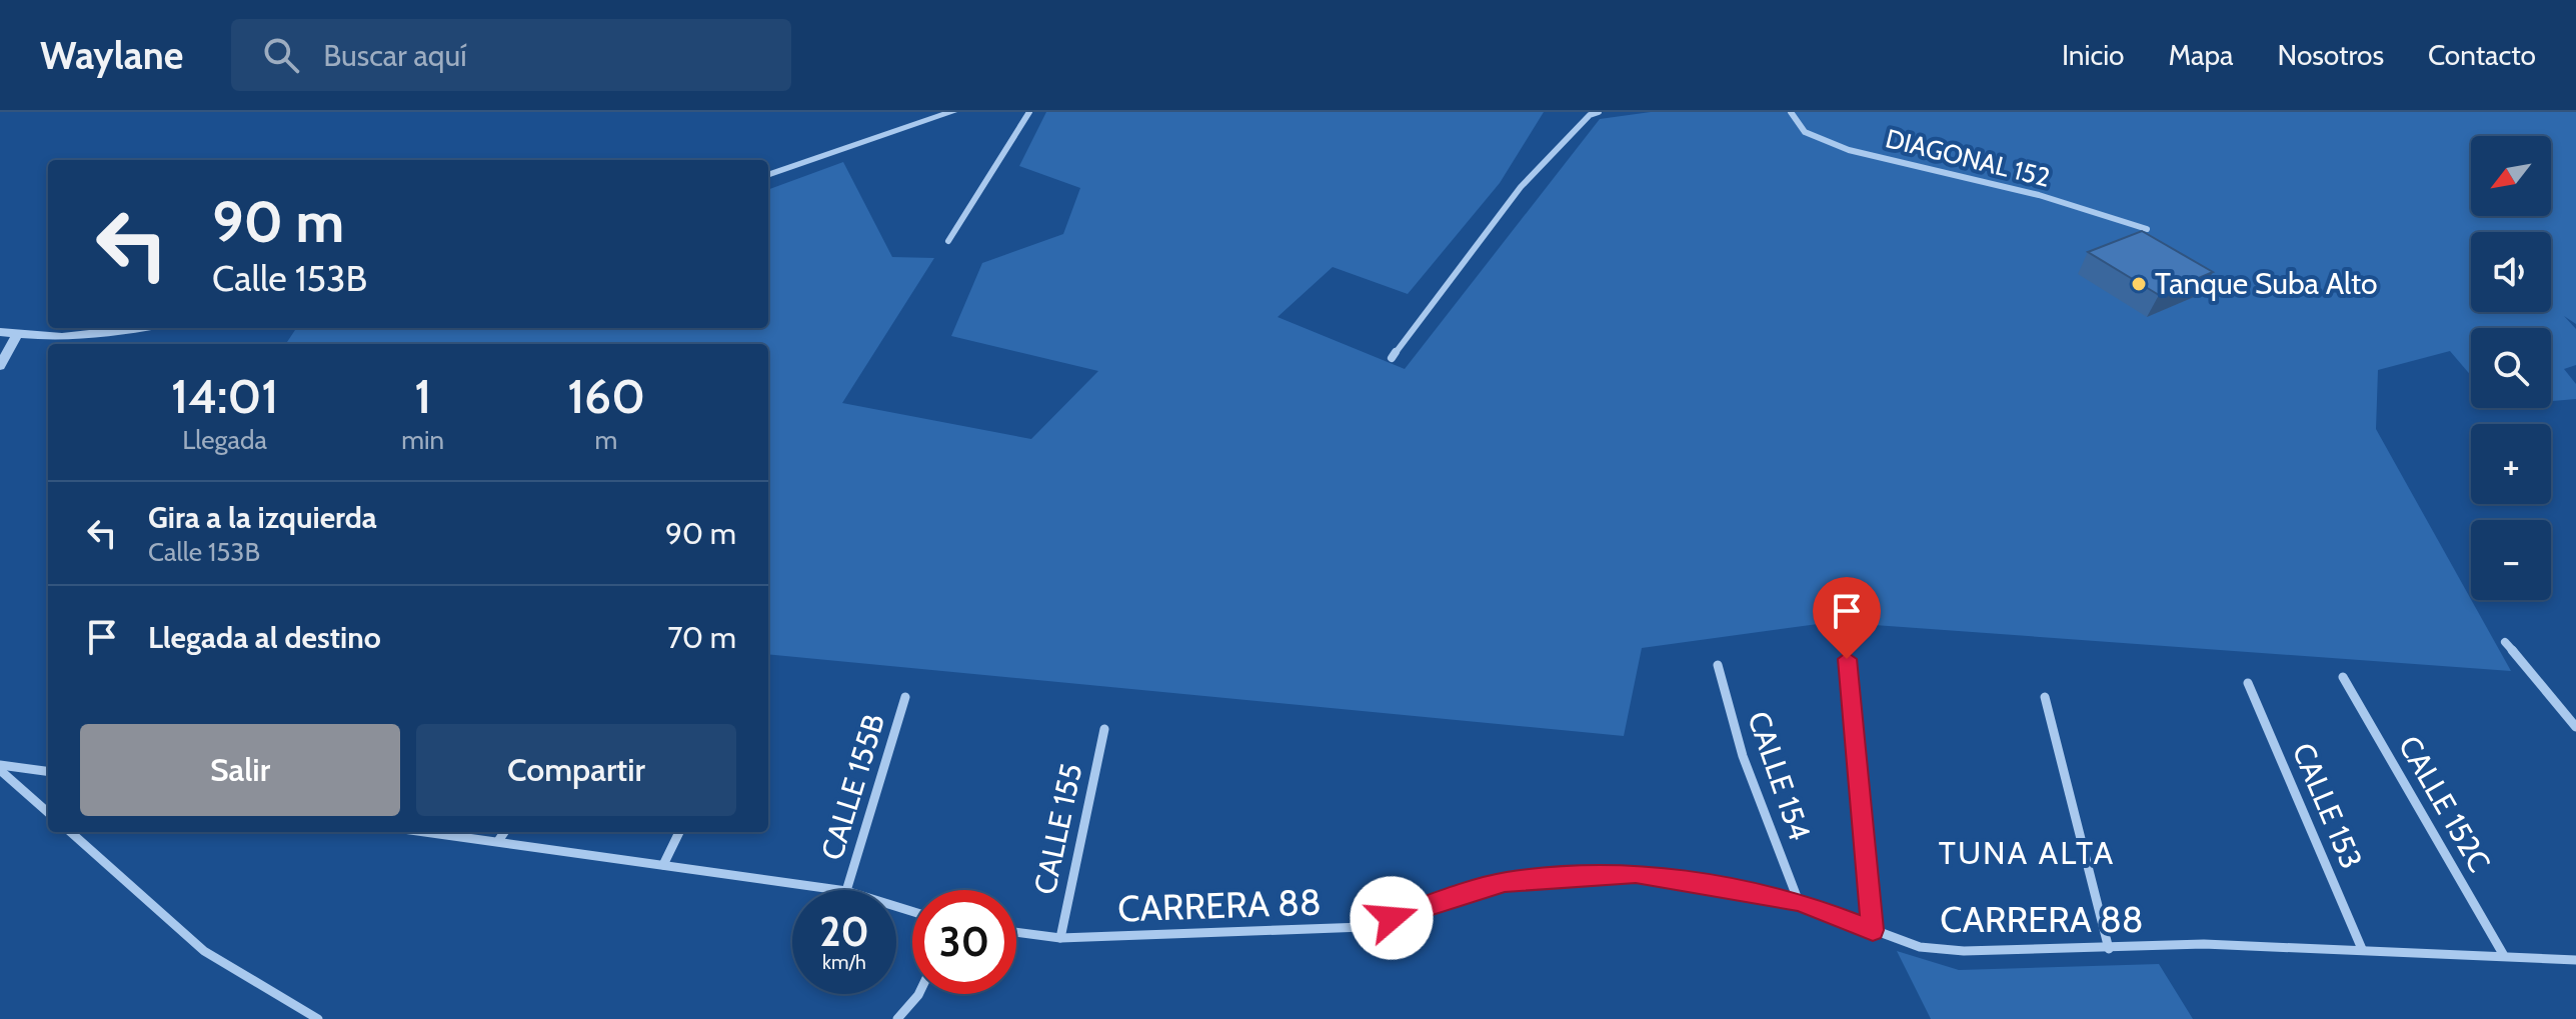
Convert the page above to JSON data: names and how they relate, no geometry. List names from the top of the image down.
{
  "streets": {
    "street": [
      "DIAGONAL 152",
      "CALLE 154",
      "CALLE 155B",
      "CALLE 152C",
      "CALLE 153",
      "CALLE 155",
      "CARRERA 88"
    ]
  },
  "crossings": [
    ["CALLE 154", "CARRERA 88"],
    ["CALLE 152C", "CARRERA 88"],
    ["CALLE 153", "CARRERA 88"],
    ["CALLE 155", "CARRERA 88"]
  ],
  "districts": ["TUNA ALTA"],
  "places": ["Tanque Suba Alto"],
  "north": "bottom left",
  "page": {
    "header": "Waylane",
    "search": "Buscar aquí",
    "nav": [
      "Inicio",
      "Mapa",
      "Nosotros",
      "Contacto"
    ],
    "map_buttons": ["+", "−"],
    "turn": ["90 m", "Calle 153B"],
    "eta": [
      "14:01",
      "Llegada",
      "1",
      "min",
      "160",
      "m"
    ],
    "list": [
      {
        "name": "Gira a la izquierda",
        "note": "Calle 153B",
        "value": "90 m"
      },
      {
        "name": "Llegada al destino",
        "value": "70 m"
      }
    ],
    "buttons": ["Salir", "Compartir"],
    "speed": "20 km/h",
    "limit": "30"
  }
}
